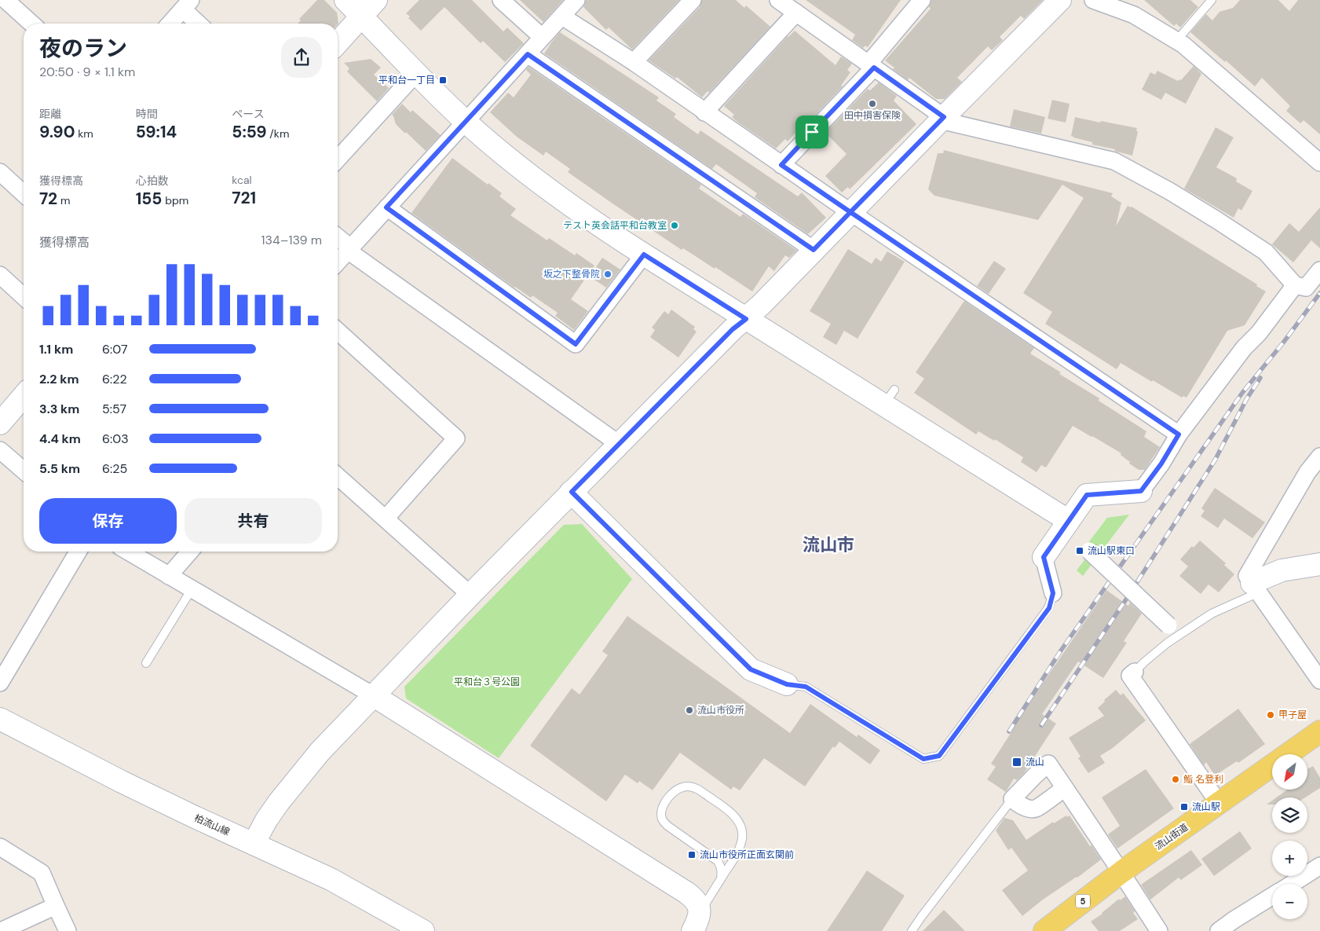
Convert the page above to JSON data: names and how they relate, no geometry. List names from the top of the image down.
{
  "streets": {
    "main road": ["流山街道", "5"],
    "street": ["柏流山線"]
  },
  "districts": ["流山市"],
  "parks": ["平和台３号公園"],
  "places": {
    "transit": [
      "平和台一丁目",
      "流山駅東口",
      "流山",
      "流山駅",
      "流山市役所正面玄関前"
    ],
    "other": [
      "田中損害保険",
      "テスト英会話平和台教室",
      "坂之下整骨院",
      "流山市役所",
      "甲子屋",
      "鮨 名登利"
    ]
  },
  "north": "bottom left",
  "page": {
    "heading": ["夜のラン", "20:50 · 9 × 1.1 km"],
    "stats": [
      ["距離", "9.90 km"],
      ["時間", "59:14"],
      ["ペース", "5:59 /km"],
      ["獲得標高", "72 m"],
      ["心拍数", "155 bpm"],
      ["kcal", "721"]
    ],
    "chart": ["獲得標高", "134–139 m"],
    "list": [
      {
        "name": "1.1 km",
        "note": "6:07"
      },
      {
        "name": "2.2 km",
        "note": "6:22"
      },
      {
        "name": "3.3 km",
        "note": "5:57"
      },
      {
        "name": "4.4 km",
        "note": "6:03"
      },
      {
        "name": "5.5 km",
        "note": "6:25"
      }
    ],
    "buttons": ["保存", "共有"],
    "map_buttons": ["+", "−"]
  }
}
